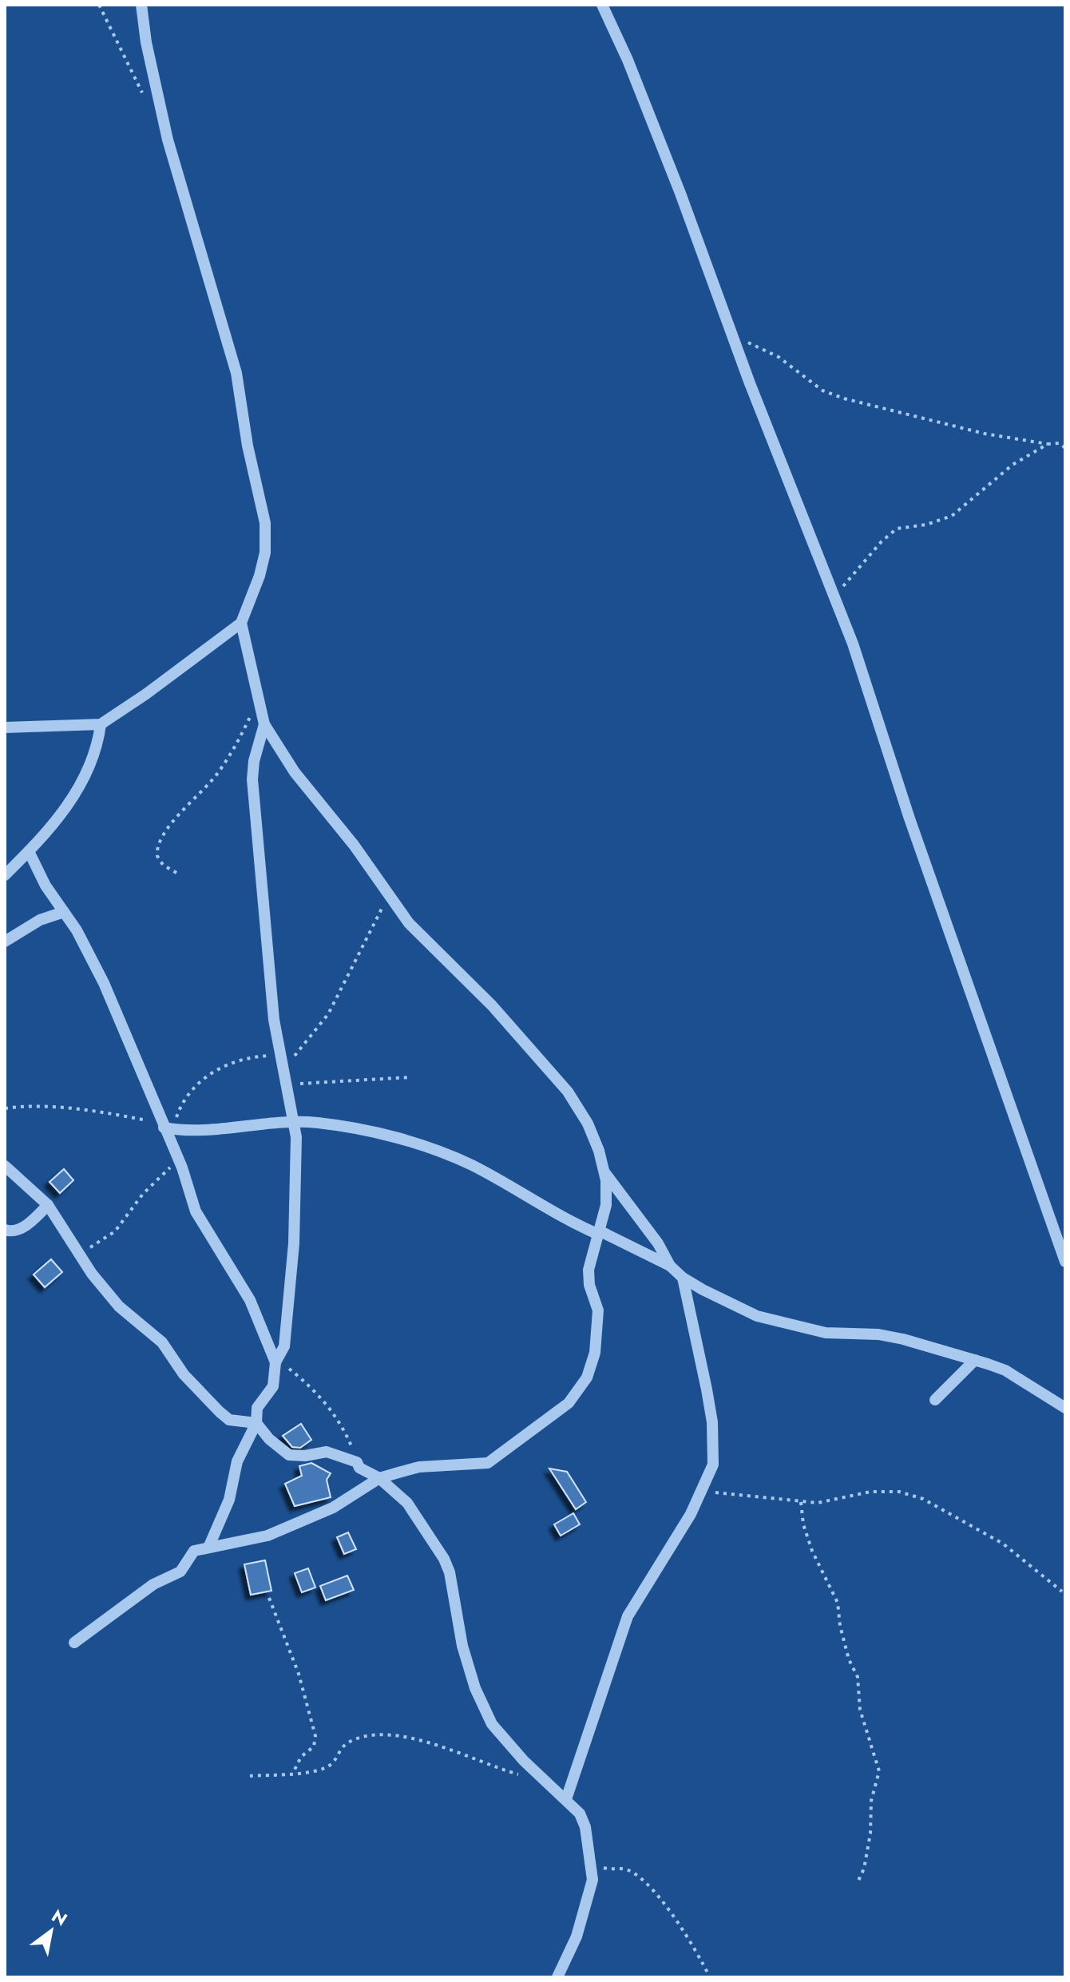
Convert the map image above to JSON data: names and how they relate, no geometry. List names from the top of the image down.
{
  "north": "top right"
}
